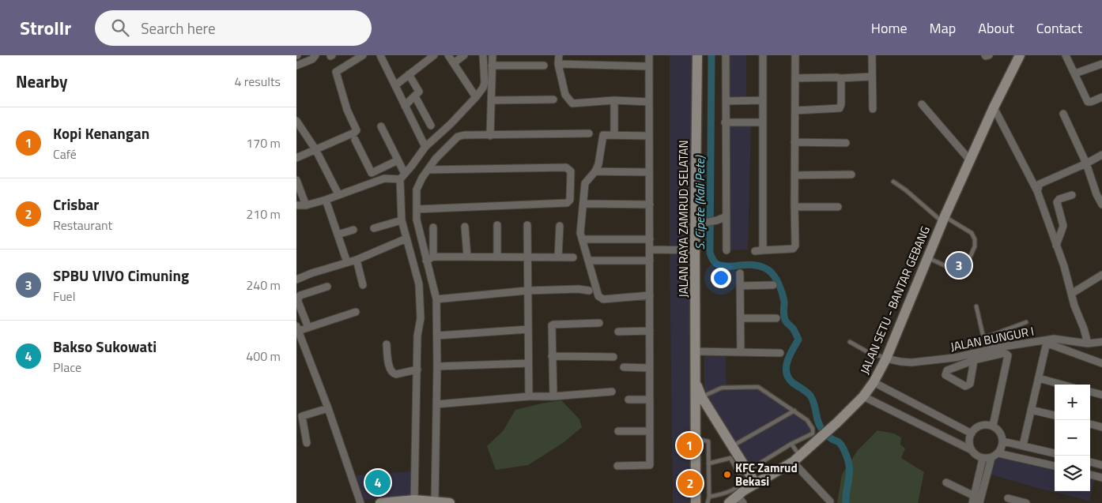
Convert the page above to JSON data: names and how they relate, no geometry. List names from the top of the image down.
{
  "streets": {
    "main road": ["JALAN RAYA ZAMRUD SELATAN", "JALAN SETU - BANTAR GEBANG"],
    "street": ["JALAN BUNGUR I"]
  },
  "crossings": [
    ["JALAN RAYA ZAMRUD SELATAN", "JALAN SETU - BANTAR GEBANG"],
    ["JALAN SETU - BANTAR GEBANG", "JALAN BUNGUR I"]
  ],
  "water": ["S. Cipete (Kali Pete)"],
  "places": ["KFC Zamrud Bekasi"],
  "page": {
    "header": "Strollr",
    "search": "Search here",
    "nav": [
      "Home",
      "Map",
      "About",
      "Contact"
    ],
    "heading": ["Nearby", "4 results"],
    "list": [
      {
        "mark": "1",
        "name": "Kopi Kenangan",
        "note": "Café",
        "value": "170 m"
      },
      {
        "mark": "2",
        "name": "Crisbar",
        "note": "Restaurant",
        "value": "210 m"
      },
      {
        "mark": "3",
        "name": "SPBU VIVO Cimuning",
        "note": "Fuel",
        "value": "240 m"
      },
      {
        "mark": "4",
        "name": "Bakso Sukowati",
        "note": "Place",
        "value": "400 m"
      }
    ],
    "pins": [
      "3",
      "1",
      "4",
      "2"
    ],
    "map_buttons": ["+", "−"]
  }
}
